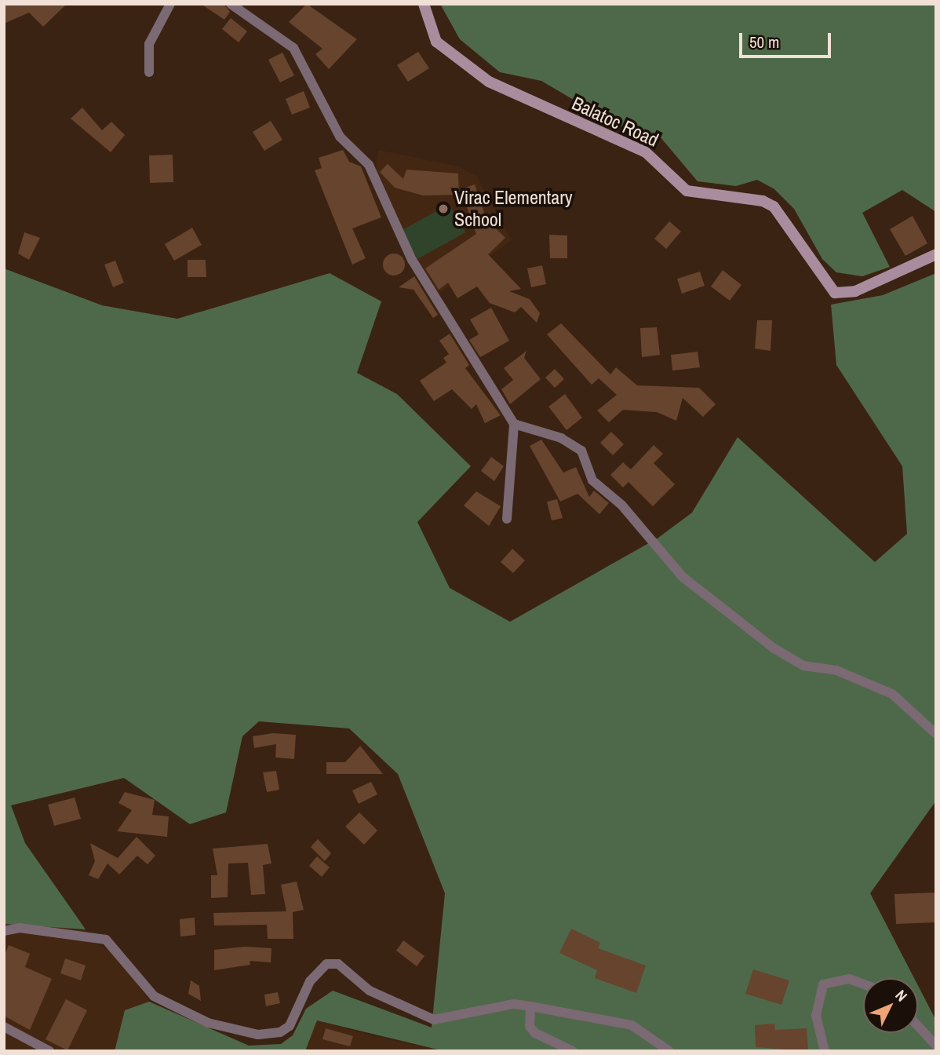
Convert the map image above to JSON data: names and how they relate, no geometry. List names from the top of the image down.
{
  "streets": {
    "main road": ["Balatoc Road"]
  },
  "places": ["Virac Elementary School"],
  "scale_bar": "50 m",
  "north": "top right"
}
